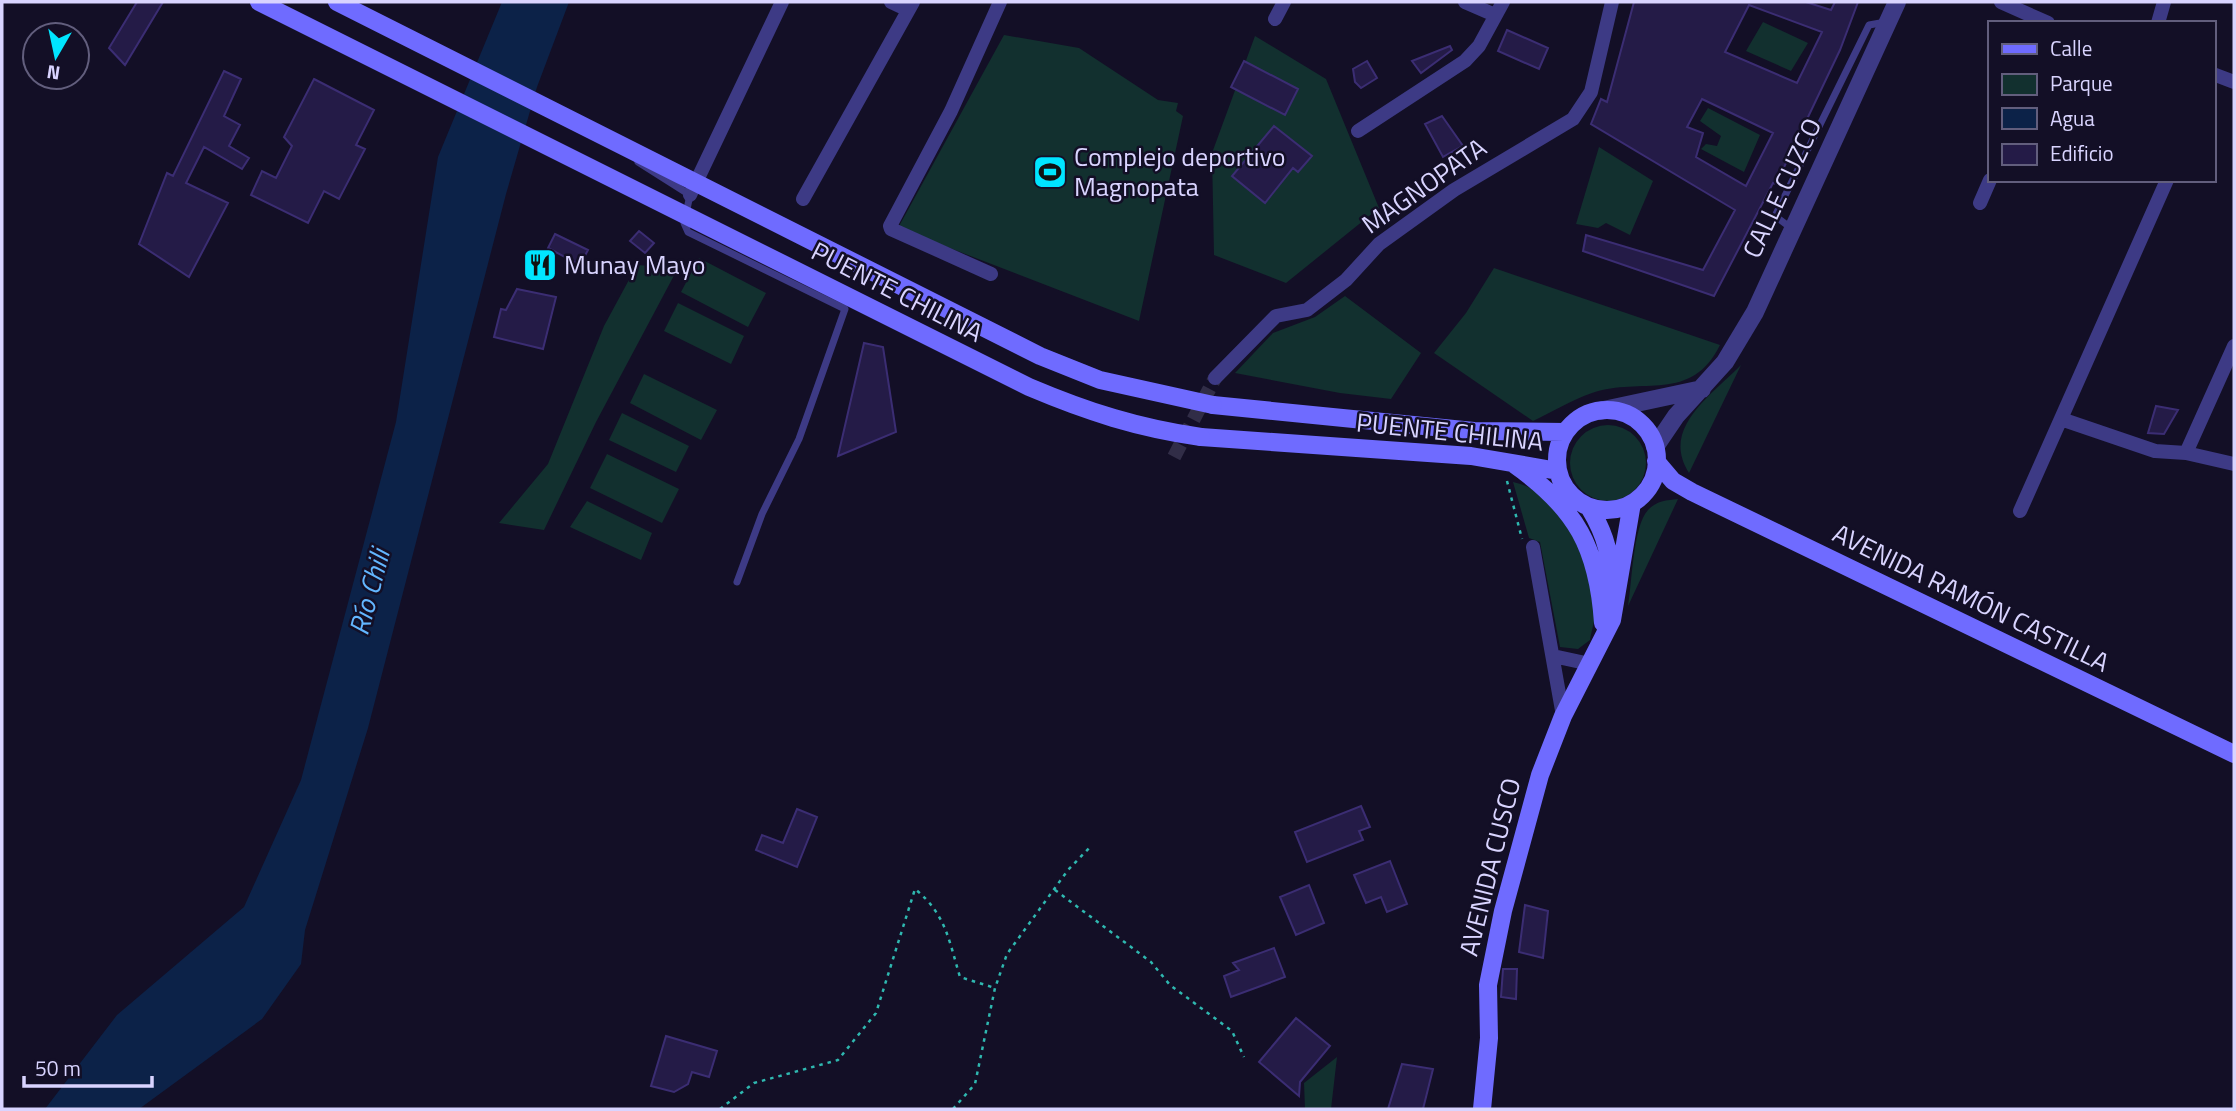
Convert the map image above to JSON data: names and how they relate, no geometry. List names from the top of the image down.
{
  "streets": {
    "main road": ["PUENTE CHILINA", "AVENIDA RAMÓN CASTILLA", "AVENIDA CUSCO"],
    "street": ["MAGNOPATA", "CALLE CUZCO"]
  },
  "crossings": [
    ["CALLE CUZCO", "PUENTE CHILINA"],
    ["CALLE CUZCO", "AVENIDA RAMÓN CASTILLA"],
    ["CALLE CUZCO", "AVENIDA CUSCO"],
    ["PUENTE CHILINA", "AVENIDA RAMÓN CASTILLA"],
    ["PUENTE CHILINA", "AVENIDA CUSCO"],
    ["AVENIDA RAMÓN CASTILLA", "AVENIDA CUSCO"]
  ],
  "water": ["Río Chili"],
  "places": {
    "sports": ["Complejo deportivo Magnopata"],
    "restaurant": ["Munay Mayo"]
  },
  "legend": [
    "Calle",
    "Parque",
    "Agua",
    "Edificio"
  ],
  "scale_bar": "50 m",
  "north": "bottom"
}
